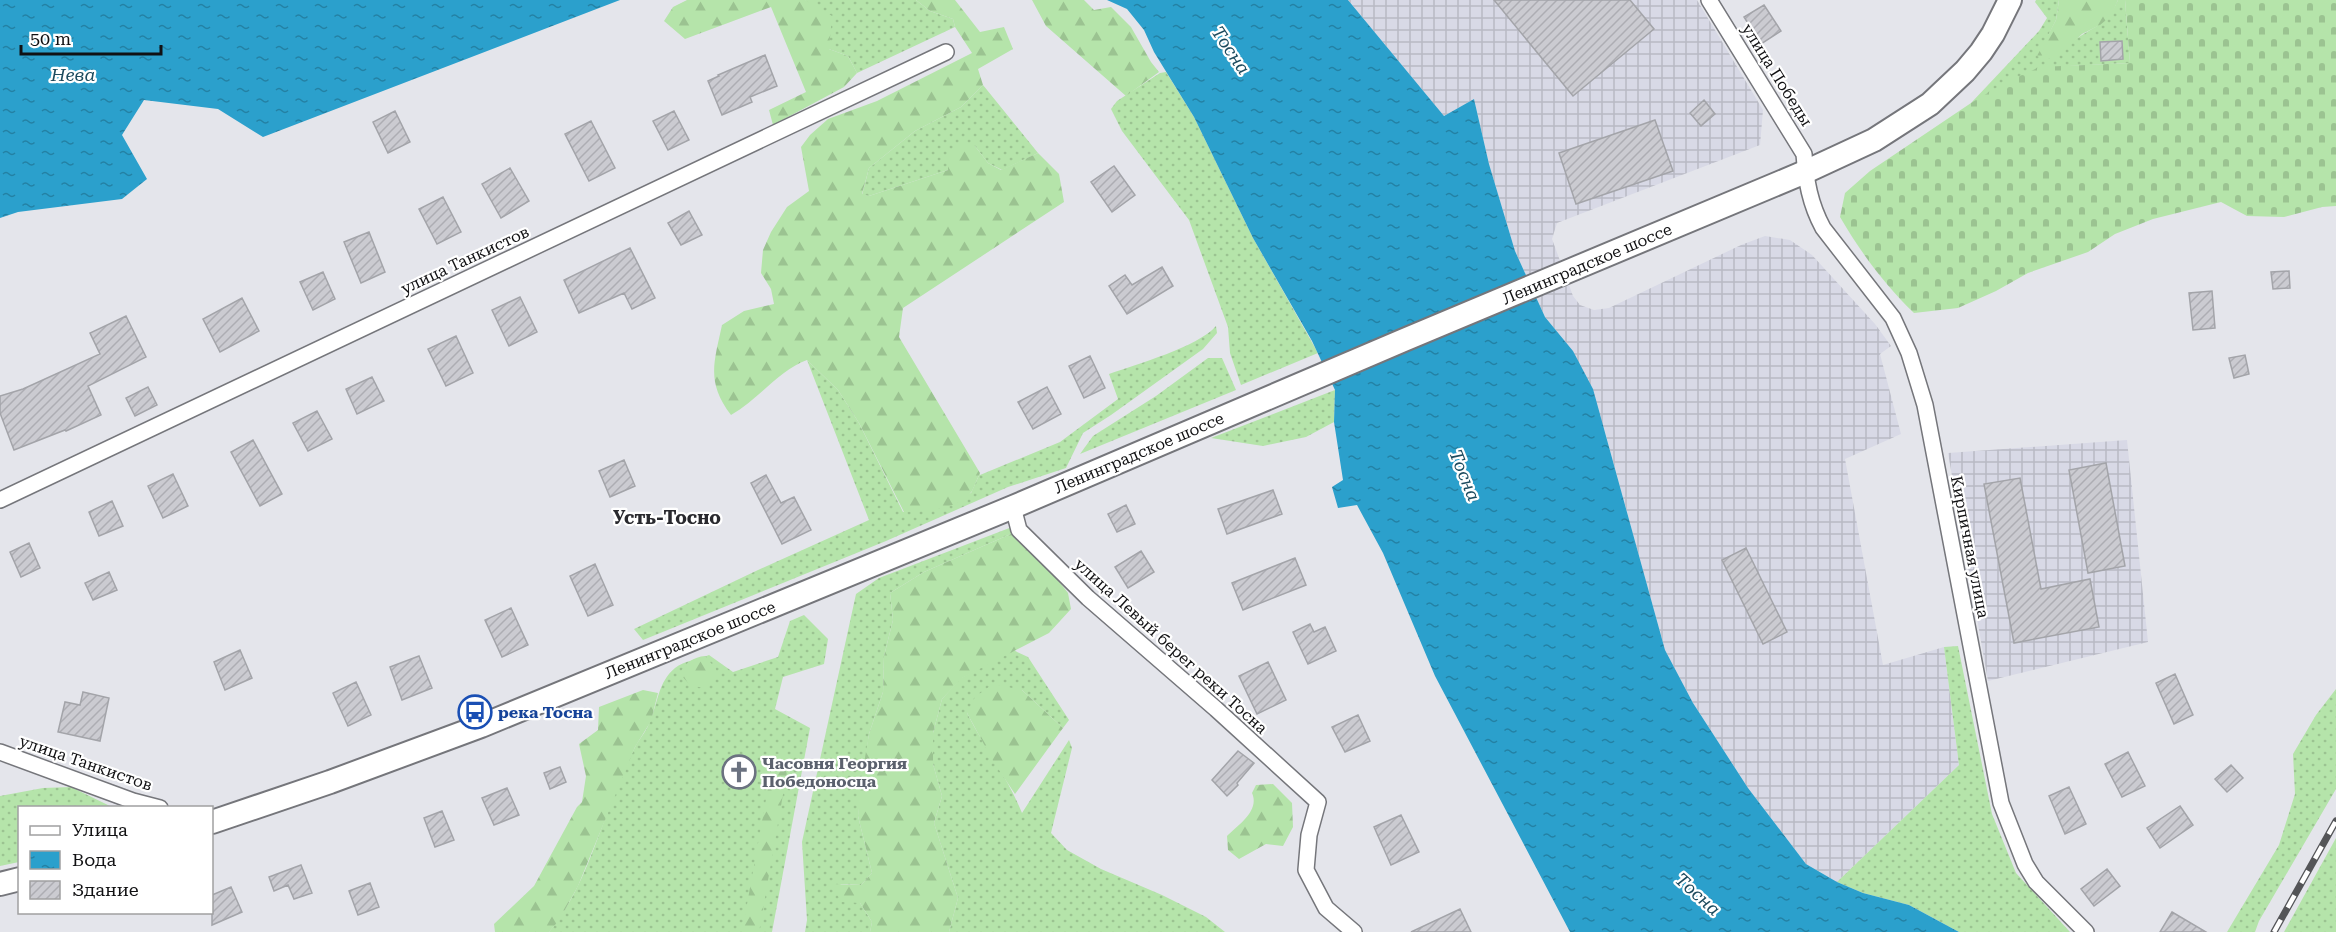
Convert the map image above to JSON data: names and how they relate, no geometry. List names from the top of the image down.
{
  "streets": {
    "main road": ["Ленинградское шоссе"],
    "street": [
      "улица Победы",
      "улица Танкистов",
      "Кирпичная улица",
      "улица Левый берег реки Тосна"
    ]
  },
  "crossings": [
    ["улица Победы", "Ленинградское шоссе"],
    ["улица Победы", "Кирпичная улица"],
    ["Ленинградское шоссе", "Кирпичная улица"],
    ["Ленинградское шоссе", "улица Левый берег реки Тосна"]
  ],
  "districts": ["Усть-Тосно"],
  "water": ["Тосна", "Нева"],
  "places": {
    "bus stop": ["река Тосна"],
    "church": ["Часовня Георгия Победоносца"]
  },
  "legend": ["Улица", "Вода", "Здание"],
  "scale_bar": "50 m"
}
